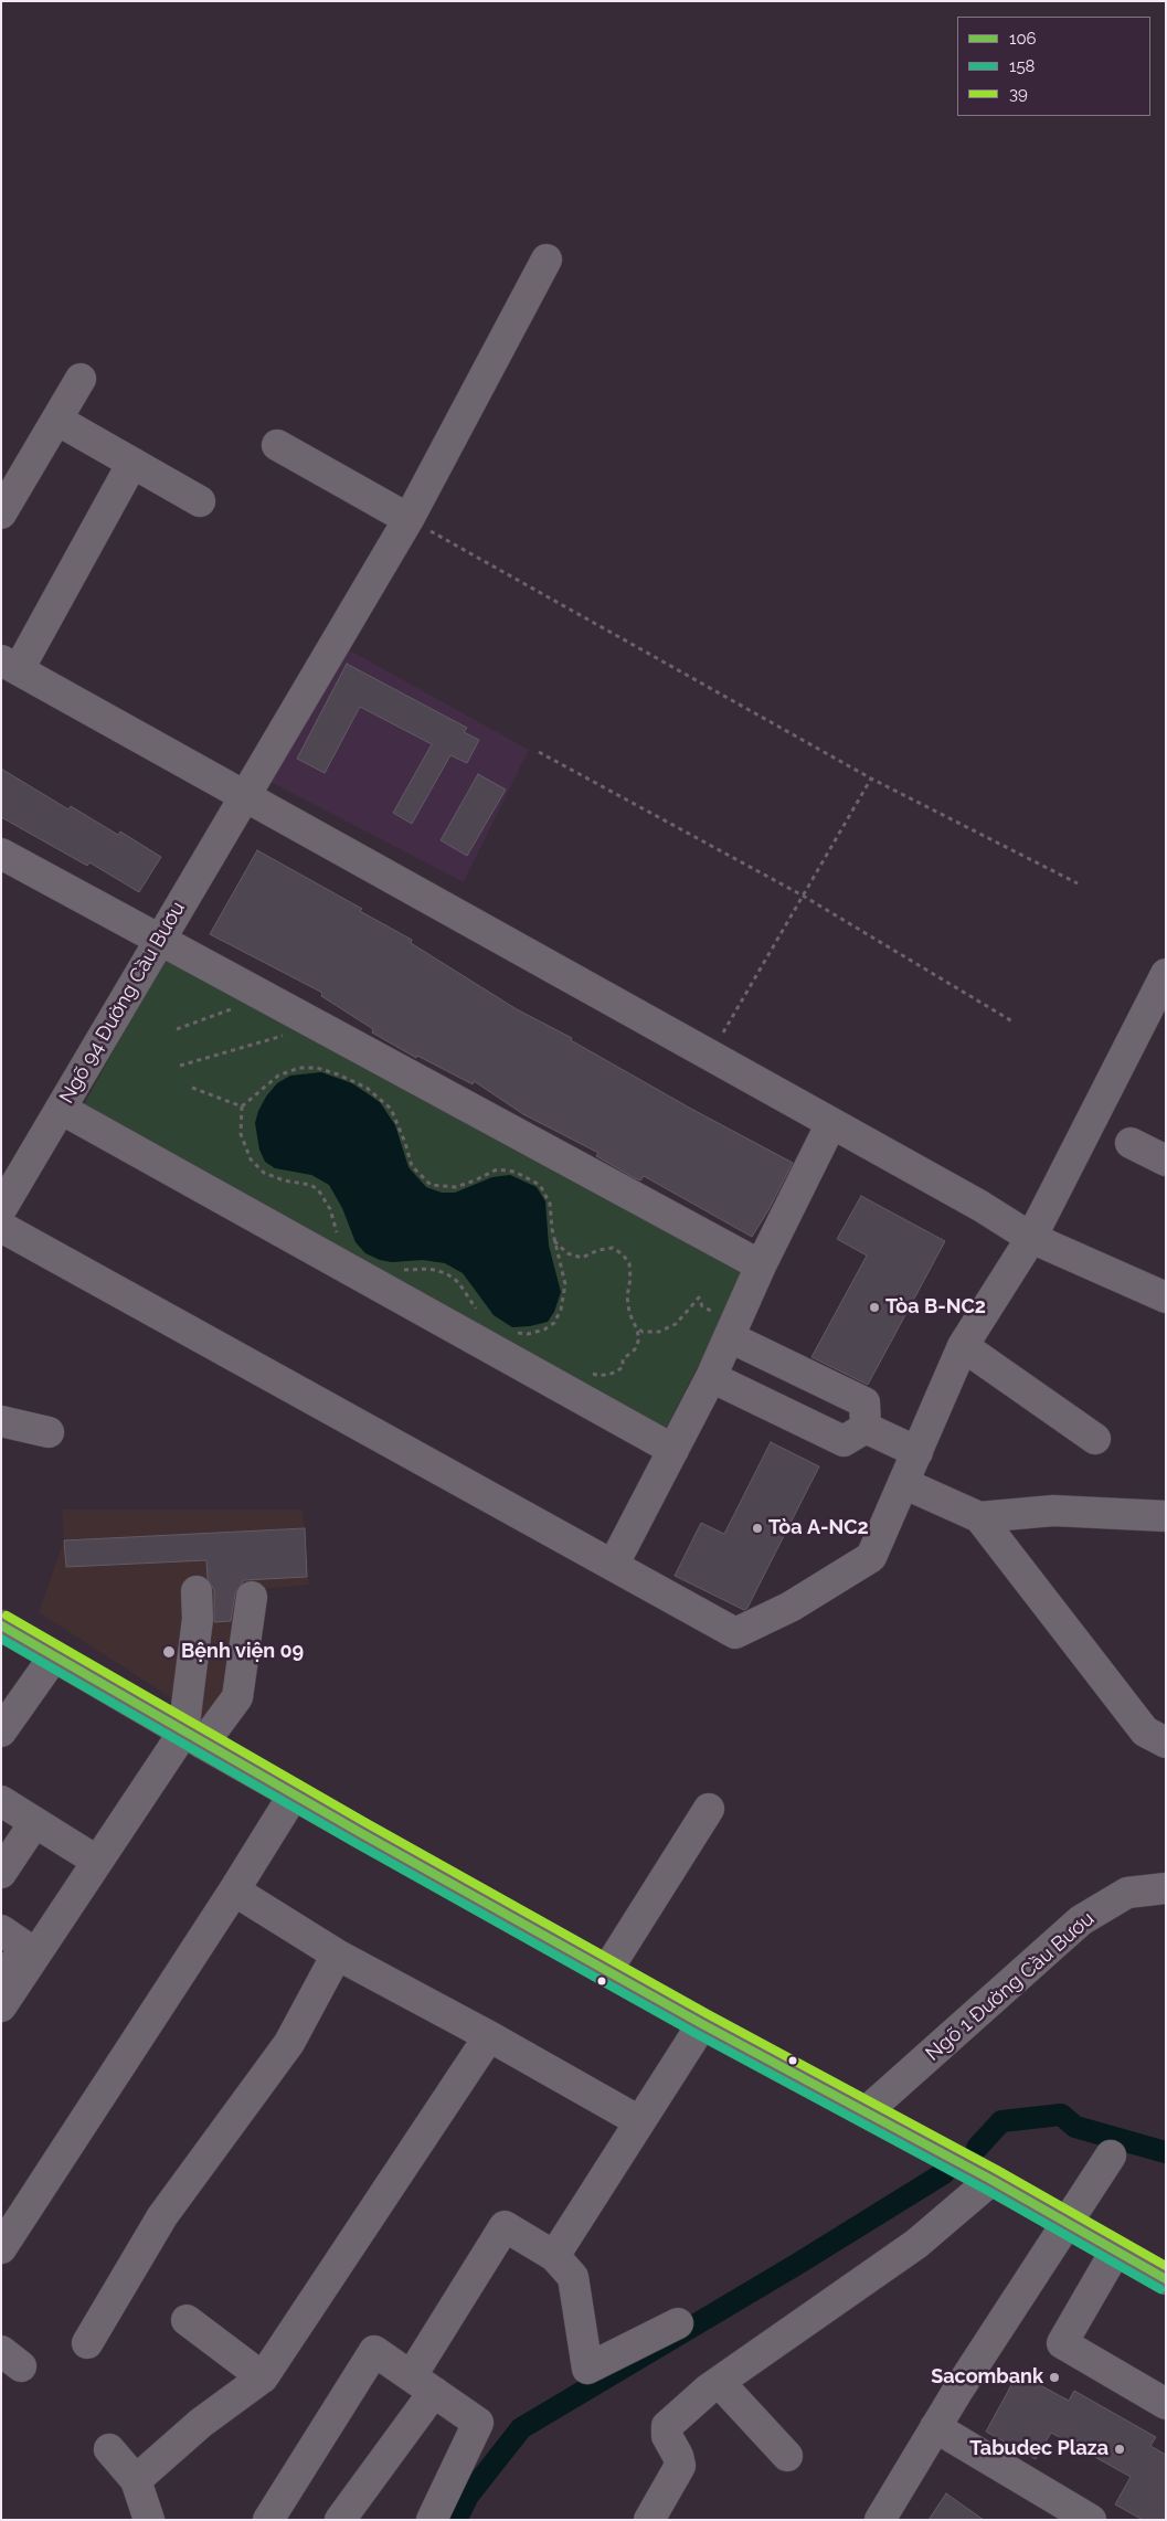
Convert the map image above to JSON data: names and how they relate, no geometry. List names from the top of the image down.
{
  "streets": {
    "street": ["Ngõ 94 Đường Cầu Bươu", "Ngõ 1 Đường Cầu Bươu"]
  },
  "places": [
    "Tòa B-NC2",
    "Tòa A-NC2",
    "Bệnh viện 09",
    "Sacombank",
    "Tabudec Plaza"
  ],
  "lines": ["transit line 39", "transit line 106", "transit line 158"],
  "legend": ["106", "158", "39"]
}
